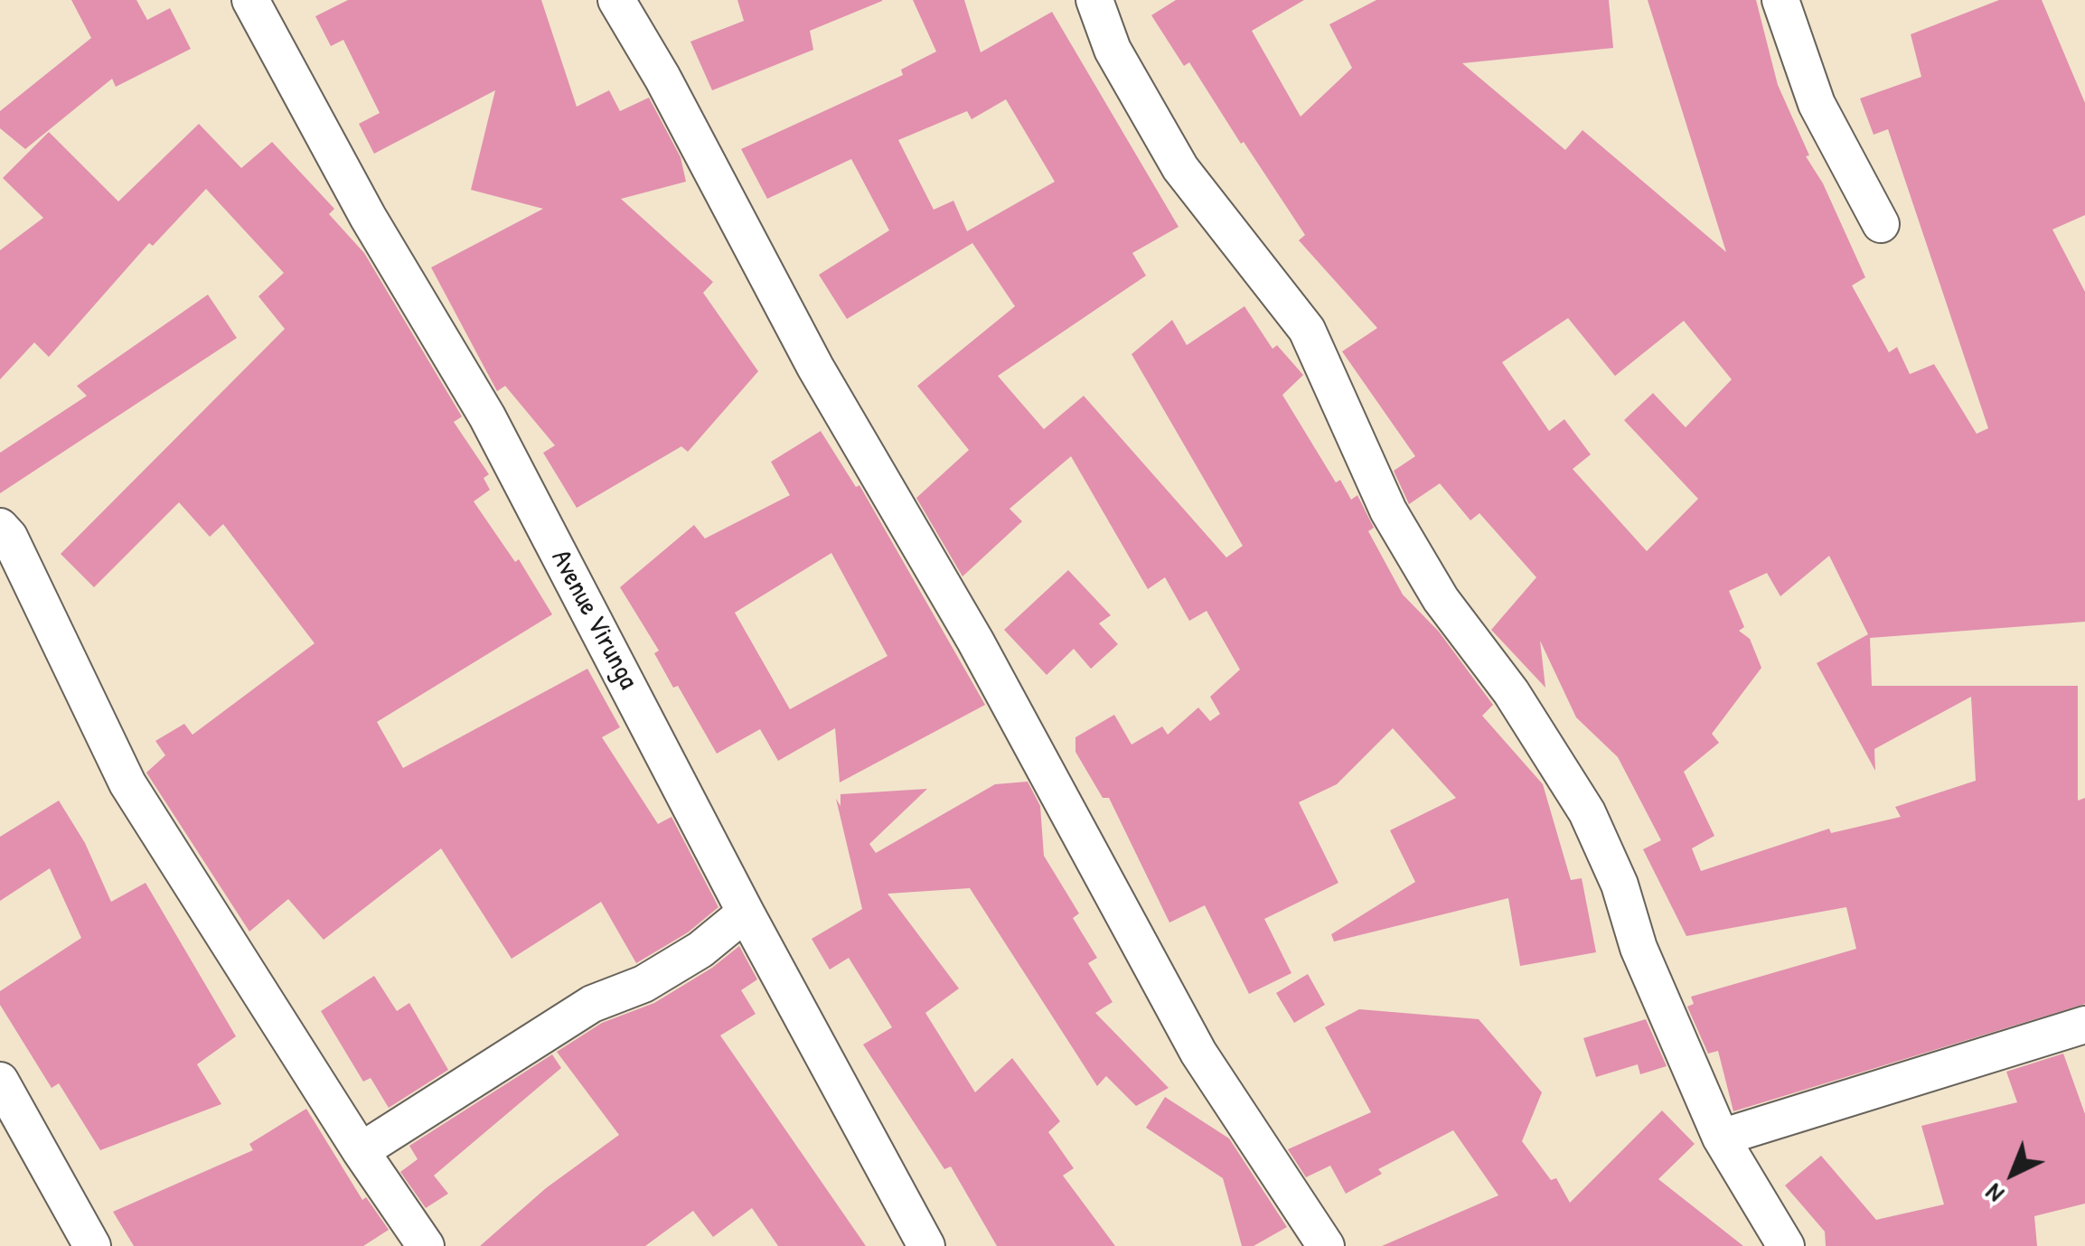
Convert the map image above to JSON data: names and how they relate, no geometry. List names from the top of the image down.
{
  "streets": {
    "street": ["Avenue Virunga"]
  },
  "north": "bottom left"
}
